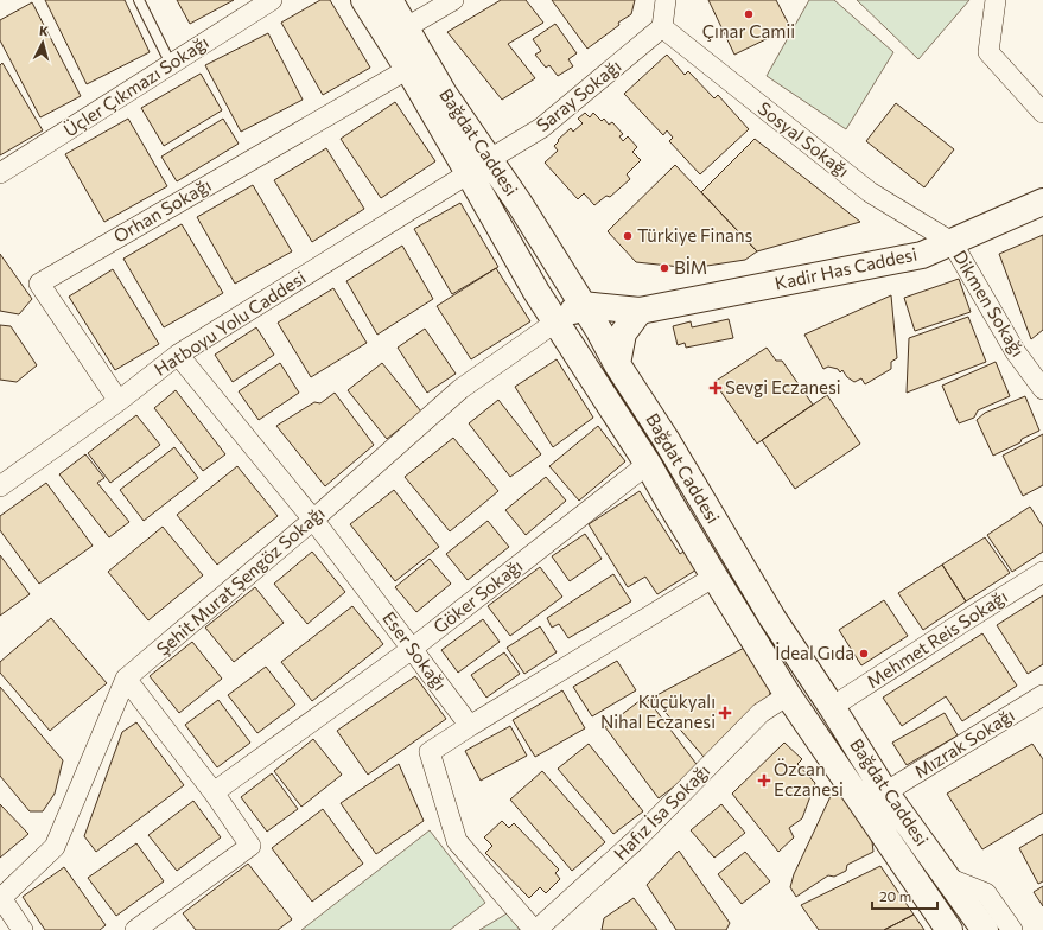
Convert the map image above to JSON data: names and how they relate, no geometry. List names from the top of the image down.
{
  "streets": {
    "main road": ["Bağdat Caddesi", "Kadir Has Caddesi"],
    "street": [
      "Üçler Çıkmazı Sokağı",
      "Saray Sokağı",
      "Sosyal Sokağı",
      "Orhan Sokağı",
      "Dikmen Sokağı",
      "Hatboyu Yolu Caddesi",
      "Şehit Murat Şengöz Sokağı",
      "Göker Sokağı",
      "Mehmet Reis Sokağı",
      "Eser Sokağı",
      "Mızrak Sokağı",
      "Hafız İsa Sokağı"
    ]
  },
  "crossings": [
    ["Saray Sokağı", "Sosyal Sokağı"],
    ["Saray Sokağı", "Bağdat Caddesi"],
    ["Saray Sokağı", "Hatboyu Yolu Caddesi"],
    ["Sosyal Sokağı", "Kadir Has Caddesi"],
    ["Sosyal Sokağı", "Dikmen Sokağı"],
    ["Bağdat Caddesi", "Orhan Sokağı"],
    ["Bağdat Caddesi", "Kadir Has Caddesi"],
    ["Bağdat Caddesi", "Hatboyu Yolu Caddesi"],
    ["Bağdat Caddesi", "Şehit Murat Şengöz Sokağı"],
    ["Bağdat Caddesi", "Göker Sokağı"],
    ["Bağdat Caddesi", "Mehmet Reis Sokağı"],
    ["Bağdat Caddesi", "Mızrak Sokağı"],
    ["Bağdat Caddesi", "Hafız İsa Sokağı"],
    ["Orhan Sokağı", "Hatboyu Yolu Caddesi"],
    ["Kadir Has Caddesi", "Dikmen Sokağı"],
    ["Hatboyu Yolu Caddesi", "Eser Sokağı"],
    ["Şehit Murat Şengöz Sokağı", "Eser Sokağı"],
    ["Göker Sokağı", "Eser Sokağı"]
  ],
  "places": {
    "other": [
      "Çınar Camii",
      "Türkiye Finans",
      "BİM",
      "İdeal Gıda"
    ],
    "health": ["Sevgi Eczanesi", "Küçükyalı Nihal Eczanesi", "Özcan Eczanesi"]
  },
  "scale_bar": "20 m",
  "north": "top"
}
